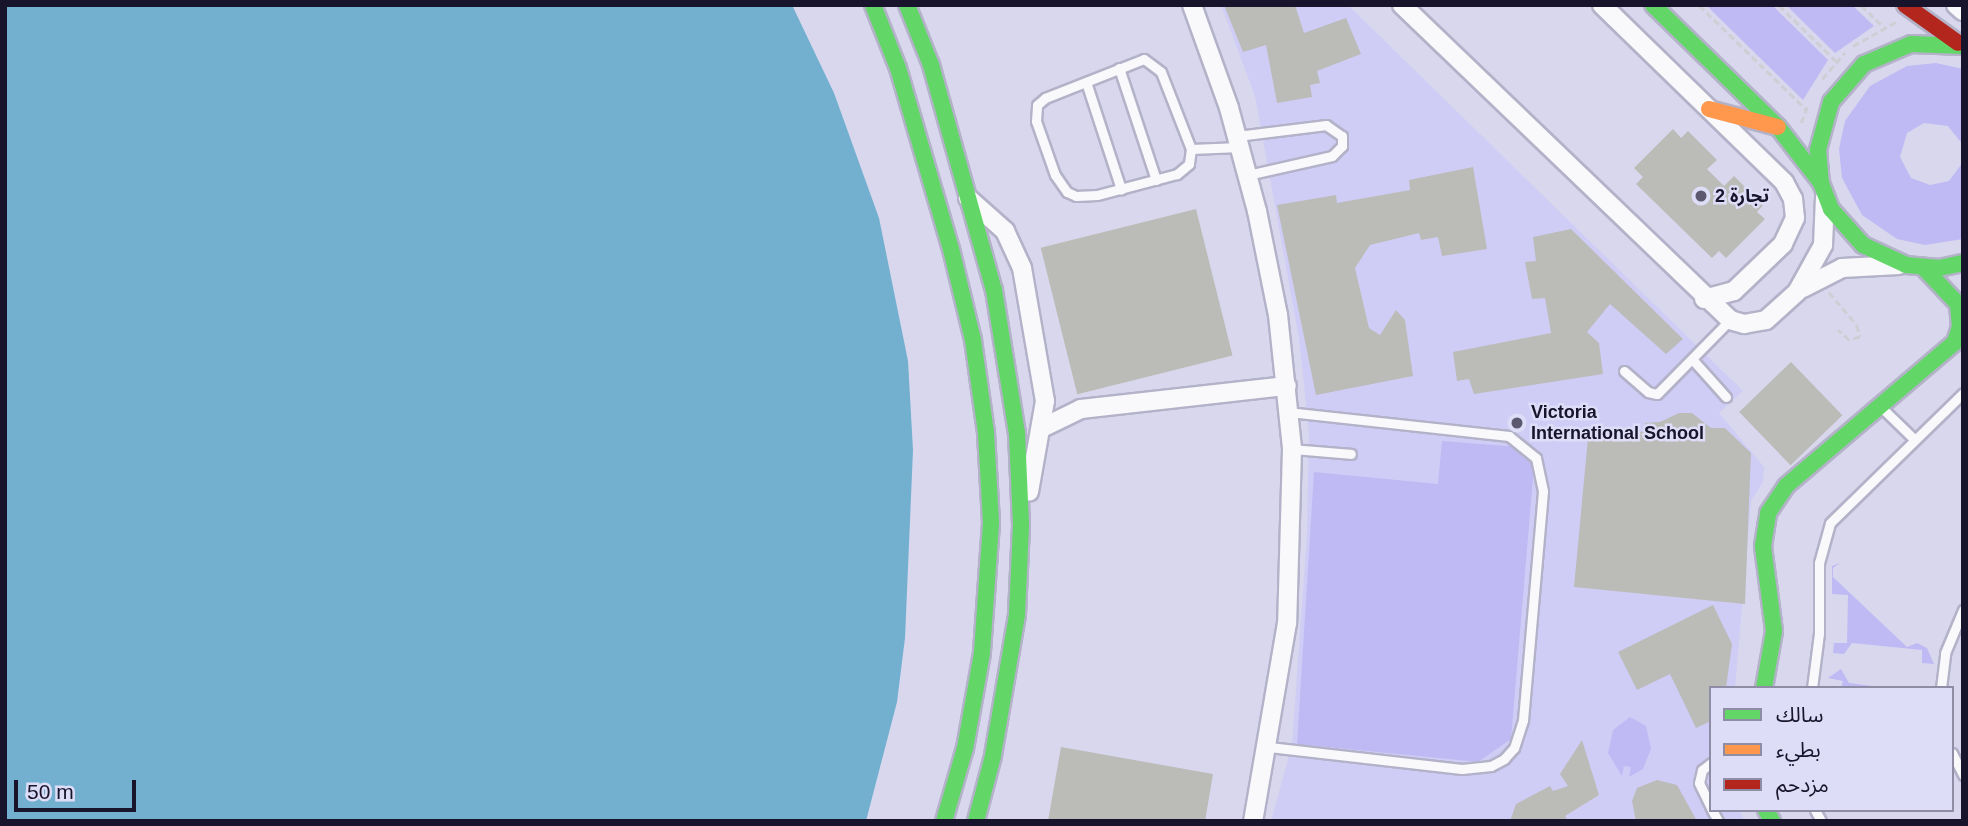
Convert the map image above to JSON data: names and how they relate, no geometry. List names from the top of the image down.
{
  "places": ["تجارة 2", "Victoria International School"],
  "legend": ["سالك", "بطيء", "مزدحم"],
  "scale_bar": "50 m"
}
